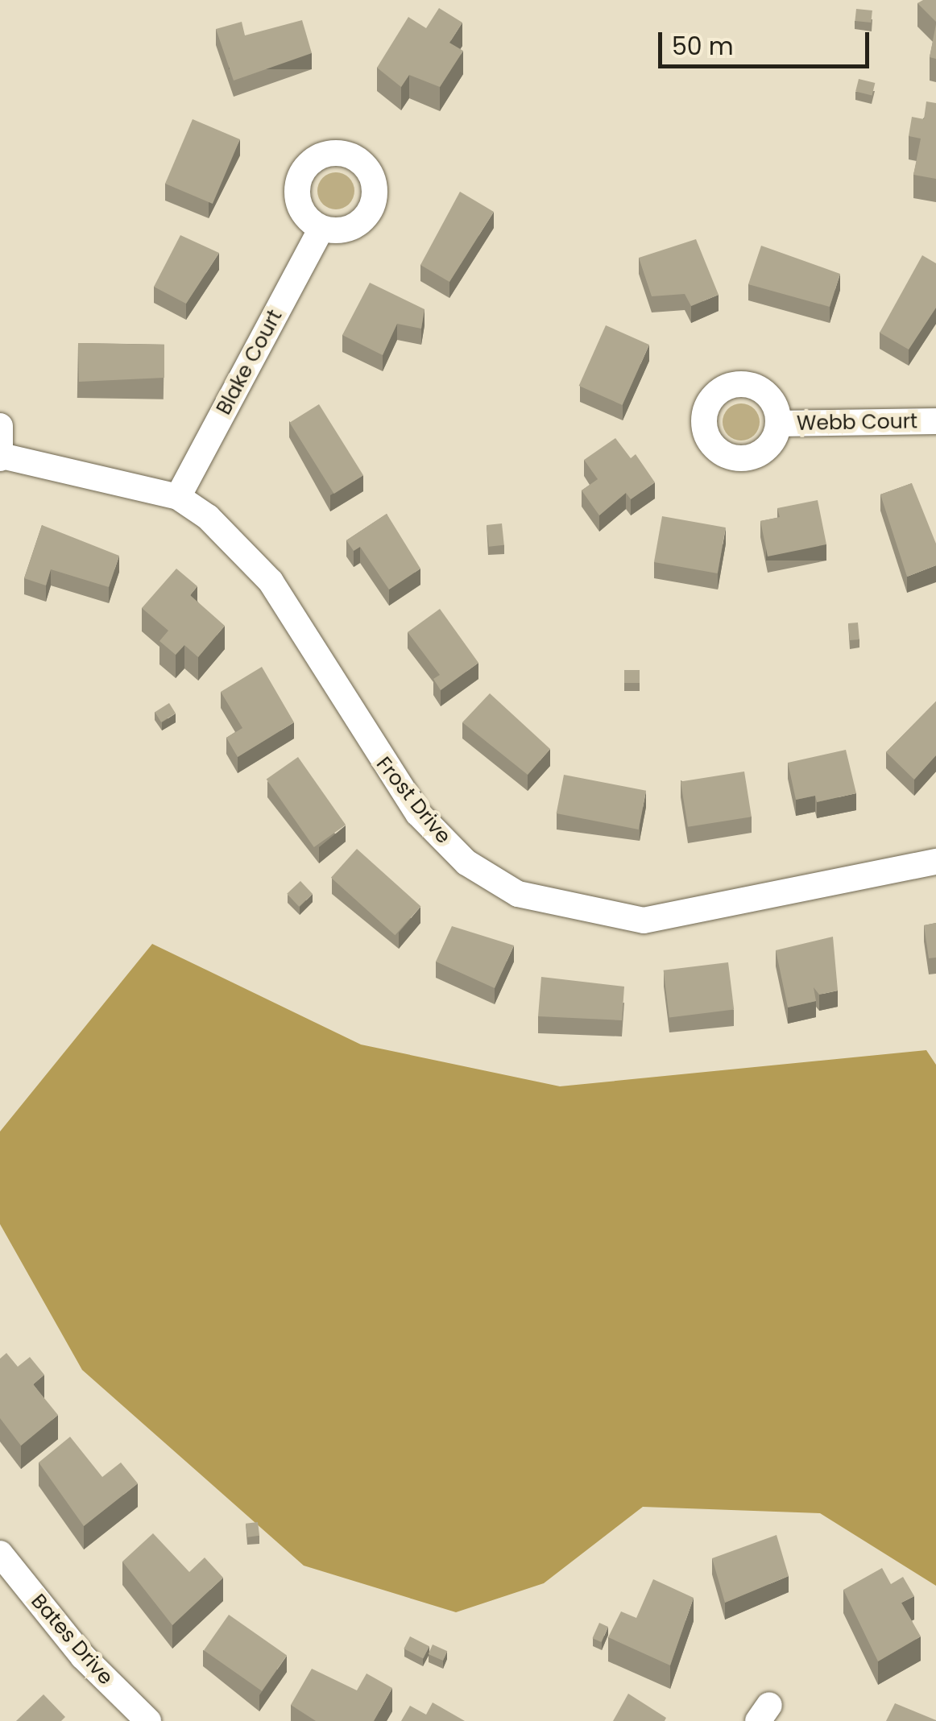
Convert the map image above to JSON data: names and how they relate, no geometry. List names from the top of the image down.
{
  "streets": {
    "street": [
      "Blake Court",
      "Webb Court",
      "Frost Drive",
      "Bates Drive"
    ]
  },
  "crossings": [
    ["Blake Court", "Frost Drive"]
  ],
  "scale_bar": "50 m"
}
